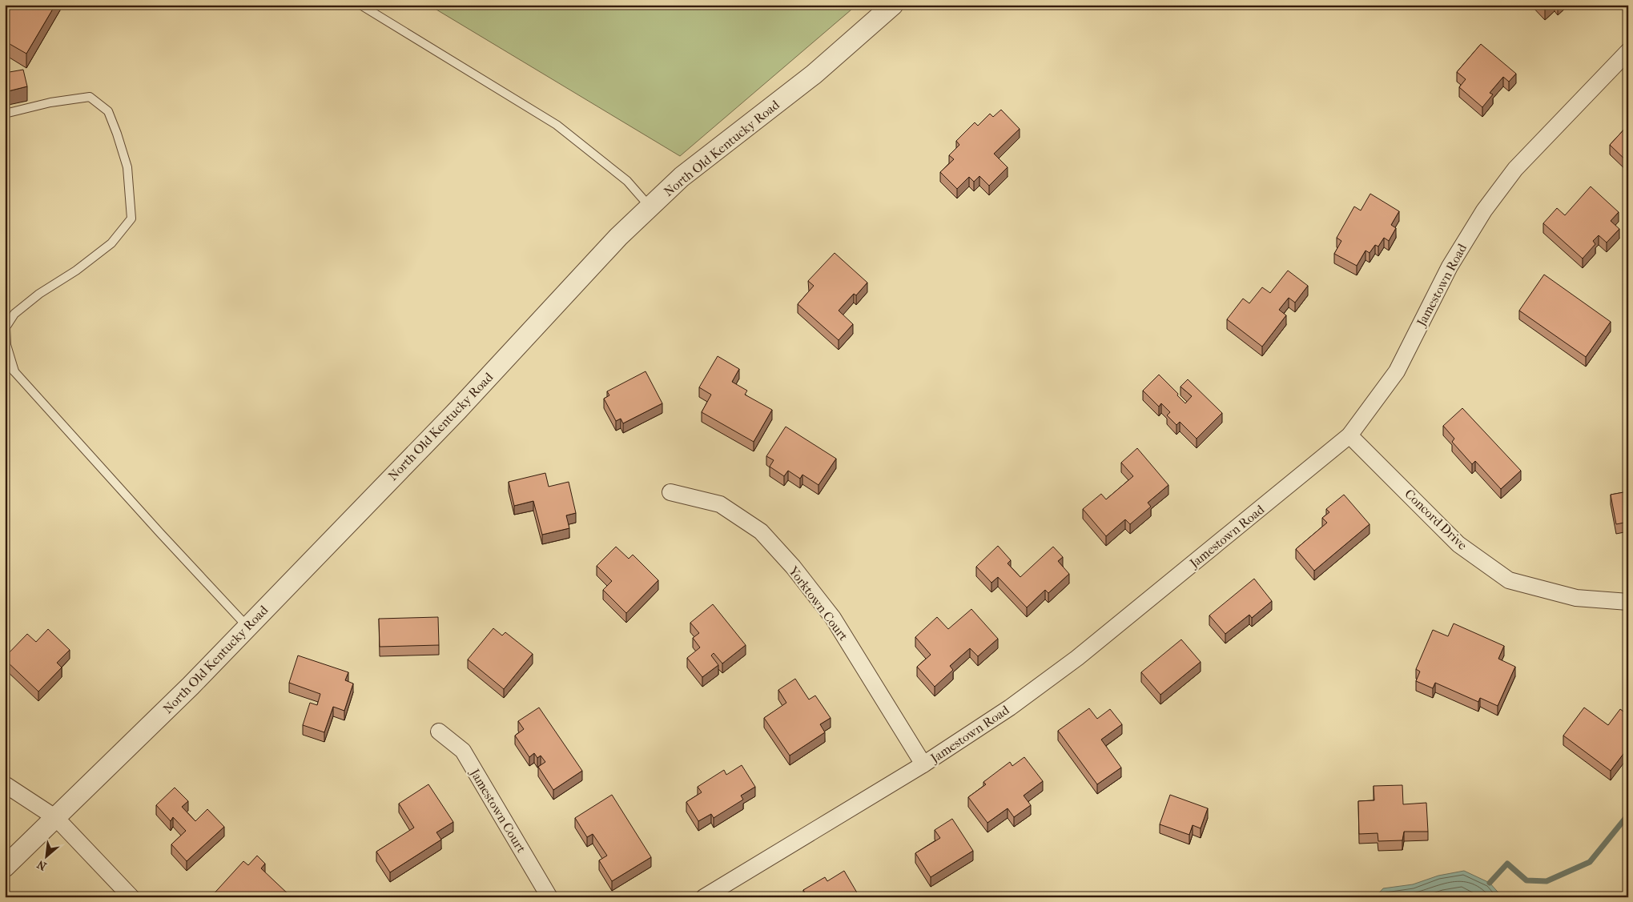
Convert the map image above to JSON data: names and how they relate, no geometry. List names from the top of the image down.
{
  "streets": {
    "street": [
      "North Old Kentucky Road",
      "Jamestown Road",
      "Concord Drive",
      "Yorktown Court",
      "Jamestown Court"
    ]
  },
  "crossings": [
    ["Jamestown Road", "Concord Drive"],
    ["Jamestown Road", "Yorktown Court"]
  ],
  "north": "bottom left"
}
